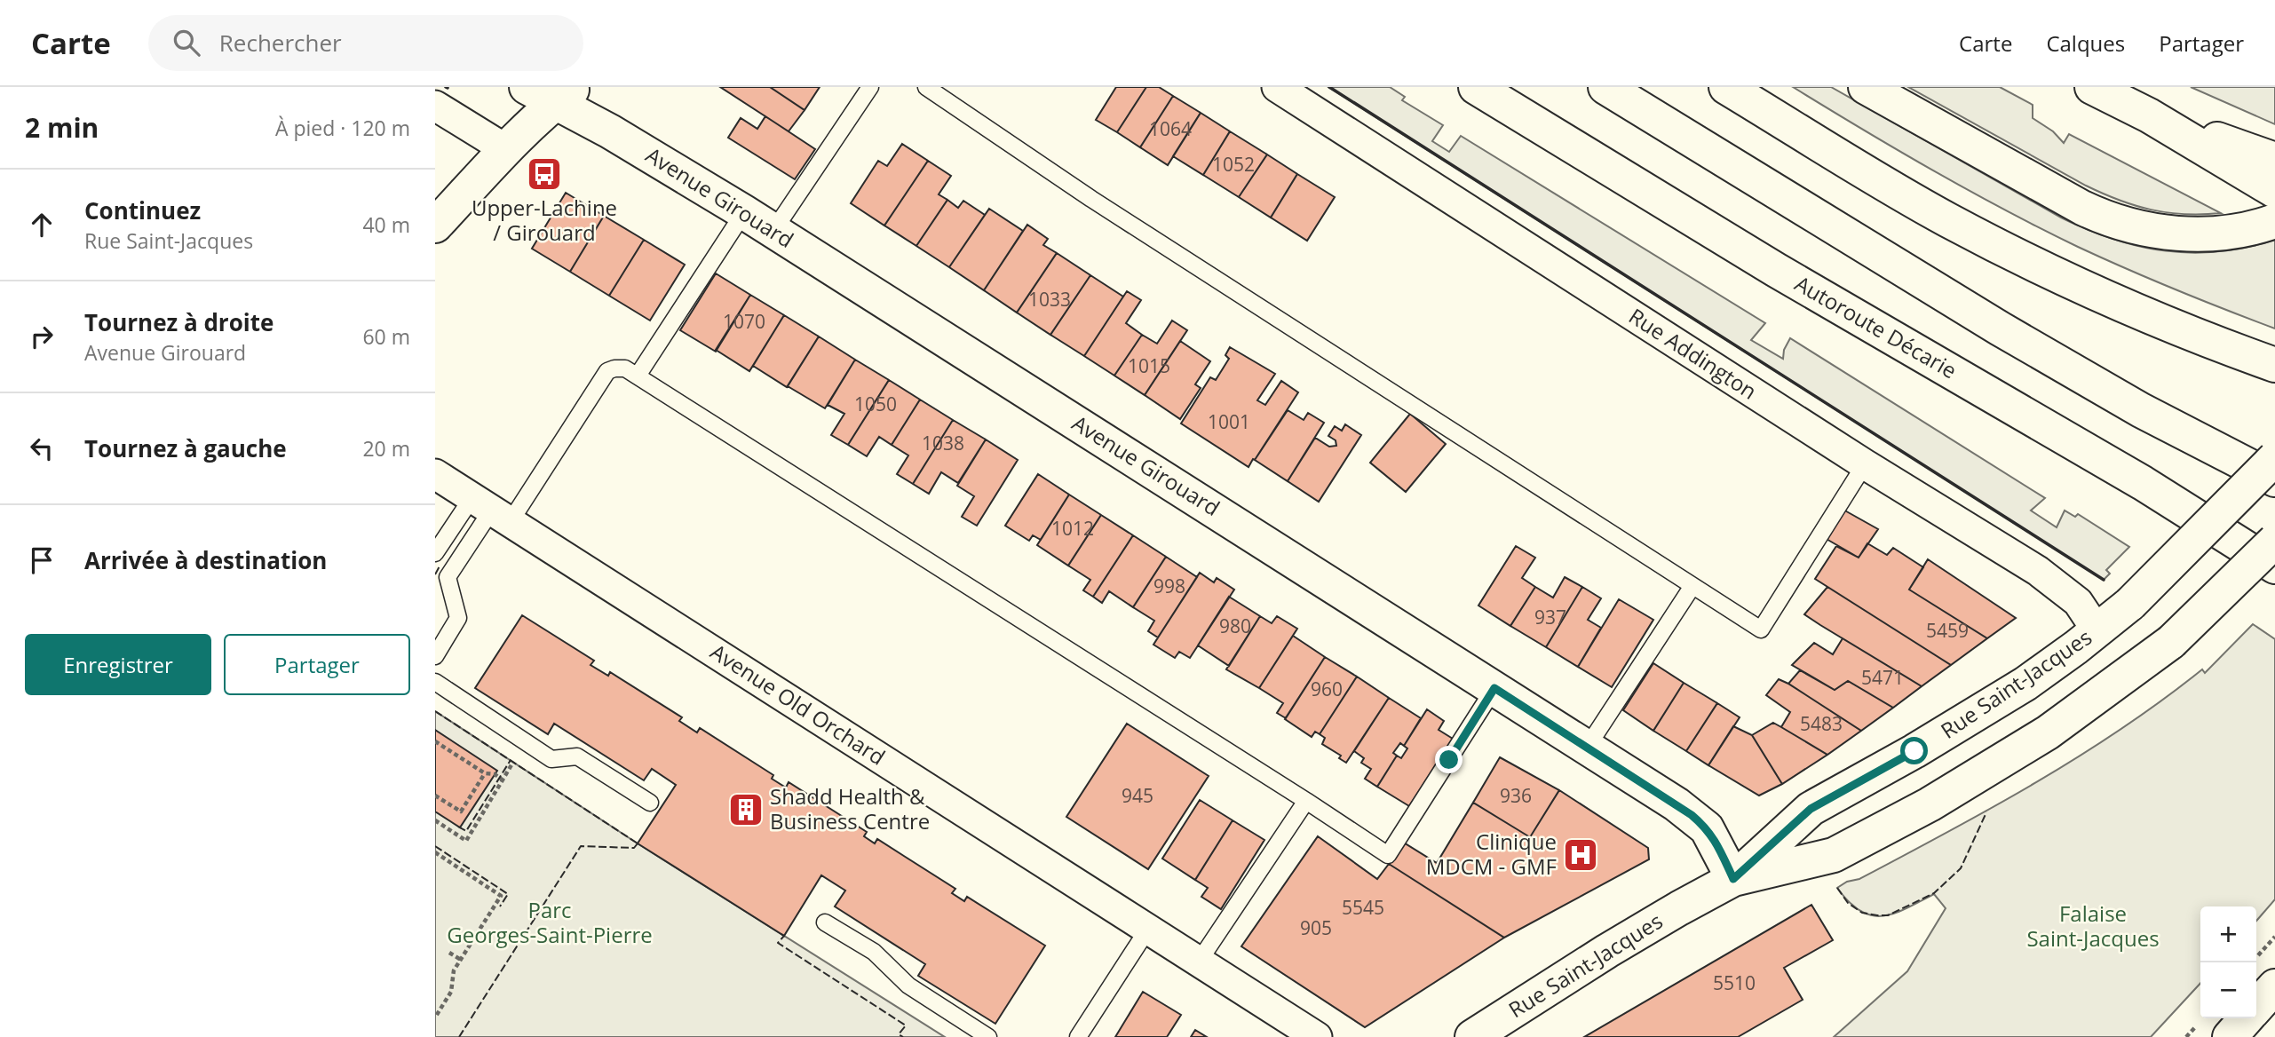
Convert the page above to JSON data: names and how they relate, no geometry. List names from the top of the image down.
{
  "streets": {
    "main road": ["Avenue Girouard", "Autoroute Décarie", "Rue Saint-Jacques"],
    "street": ["Rue Addington", "Avenue Old Orchard"]
  },
  "crossings": [
    ["Avenue Girouard", "Rue Saint-Jacques"],
    ["Rue Addington", "Rue Saint-Jacques"]
  ],
  "parks": ["Parc Georges-Saint-Pierre", "Falaise Saint-Jacques"],
  "places": {
    "bus stop": ["Upper-Lachine / Girouard"],
    "building": ["Shadd Health & Business Centre"],
    "hospital": ["Clinique MDCM - GMF"]
  },
  "house_numbers": [
    "1064",
    "1052",
    "1033",
    "1070",
    "1015",
    "1050",
    "1001",
    "1038",
    "1012",
    "998",
    "937",
    "980",
    "5459",
    "5471",
    "960",
    "5483",
    "945",
    "936",
    "5545",
    "905",
    "5510"
  ],
  "page": {
    "header": "Carte",
    "search": "Rechercher",
    "nav": ["Carte", "Calques", "Partager"],
    "heading": ["2 min", "À pied · 120 m"],
    "list": [
      ["Continuez", "Rue Saint-Jacques", "40 m"],
      ["Tournez à droite", "Avenue Girouard", "60 m"],
      ["Tournez à gauche", "20 m"],
      "Arrivée à destination"
    ],
    "buttons": ["Enregistrer", "Partager"],
    "map_buttons": ["+", "−"]
  }
}
